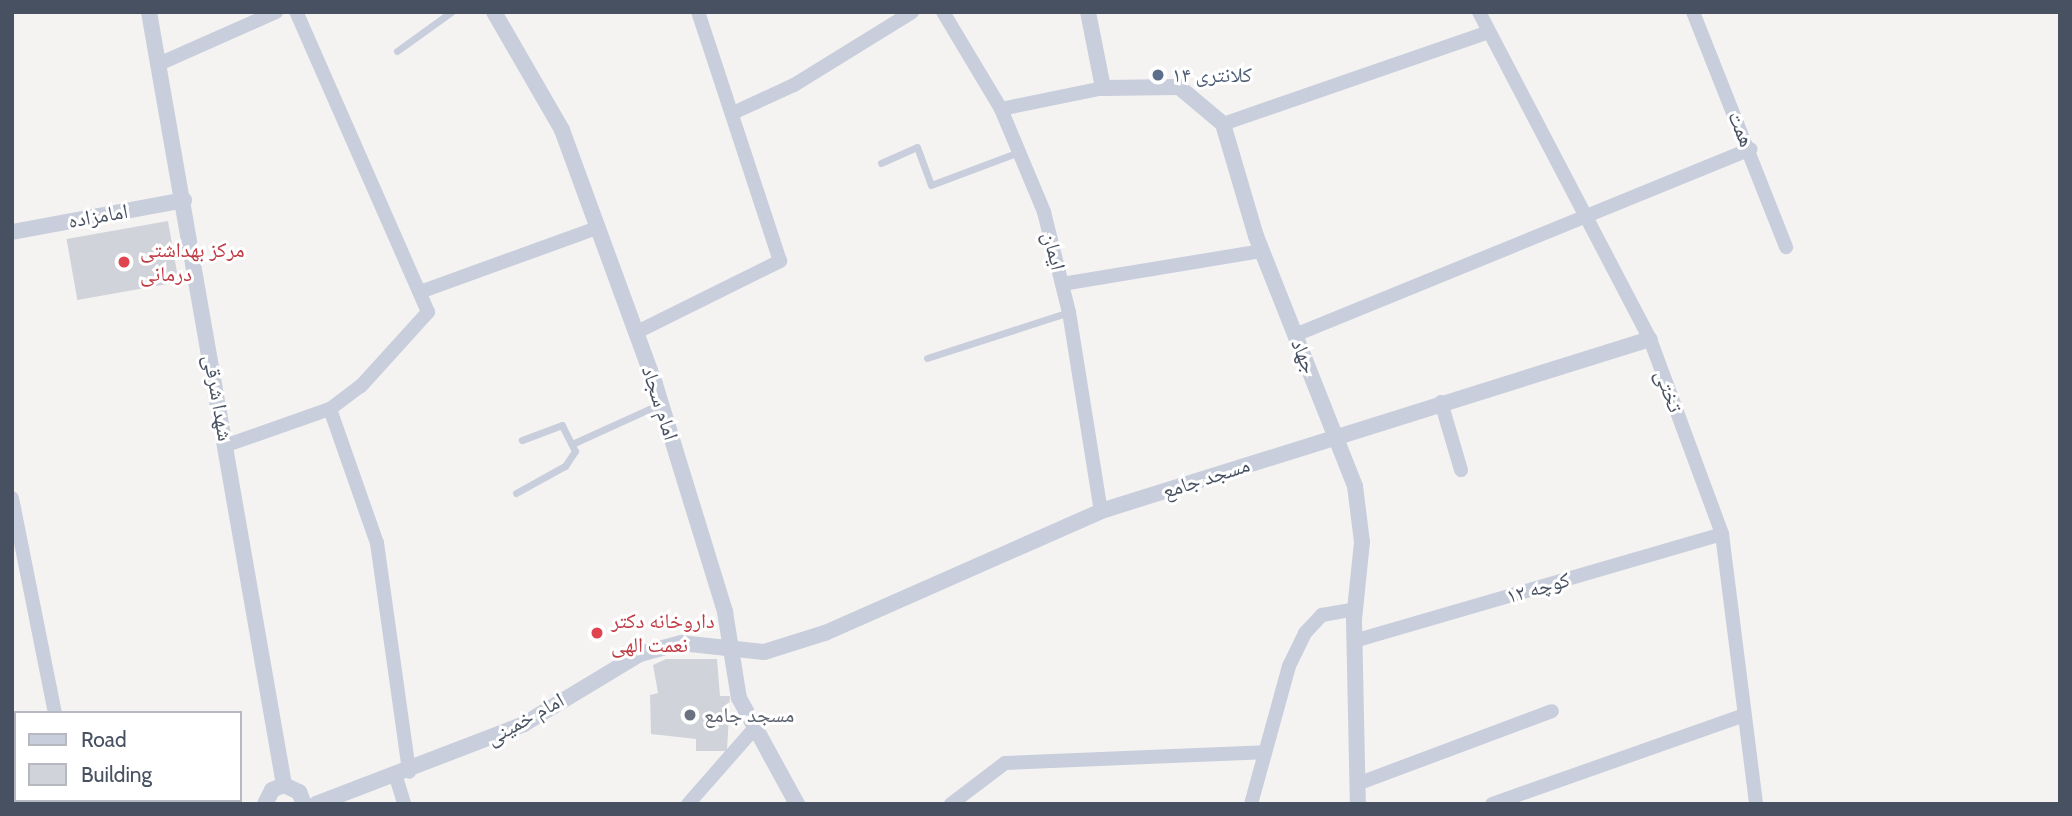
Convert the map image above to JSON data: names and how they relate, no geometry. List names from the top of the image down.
{
  "streets": {
    "street": [
      "همت",
      "امامزاده",
      "ایمان",
      "جهاد",
      "تختی",
      "شهدا شرقی",
      "امام سجاد",
      "مسجد جامع",
      "کوچه ۱۲",
      "امام خمینی"
    ]
  },
  "crossings": [
    ["امامزاده", "شهدا شرقی"],
    ["ایمان", "مسجد جامع"],
    ["جهاد", "مسجد جامع"],
    ["جهاد", "کوچه ۱۲"],
    ["تختی", "مسجد جامع"],
    ["تختی", "کوچه ۱۲"],
    ["امام سجاد", "مسجد جامع"],
    ["امام سجاد", "امام خمینی"],
    ["مسجد جامع", "امام خمینی"]
  ],
  "places": [
    "کلانتری ۱۴",
    "مرکز بهداشتی درمانی",
    "داروخانه دکتر نعمت الهی",
    "مسجد جامع"
  ],
  "legend": ["Road", "Building"]
}
